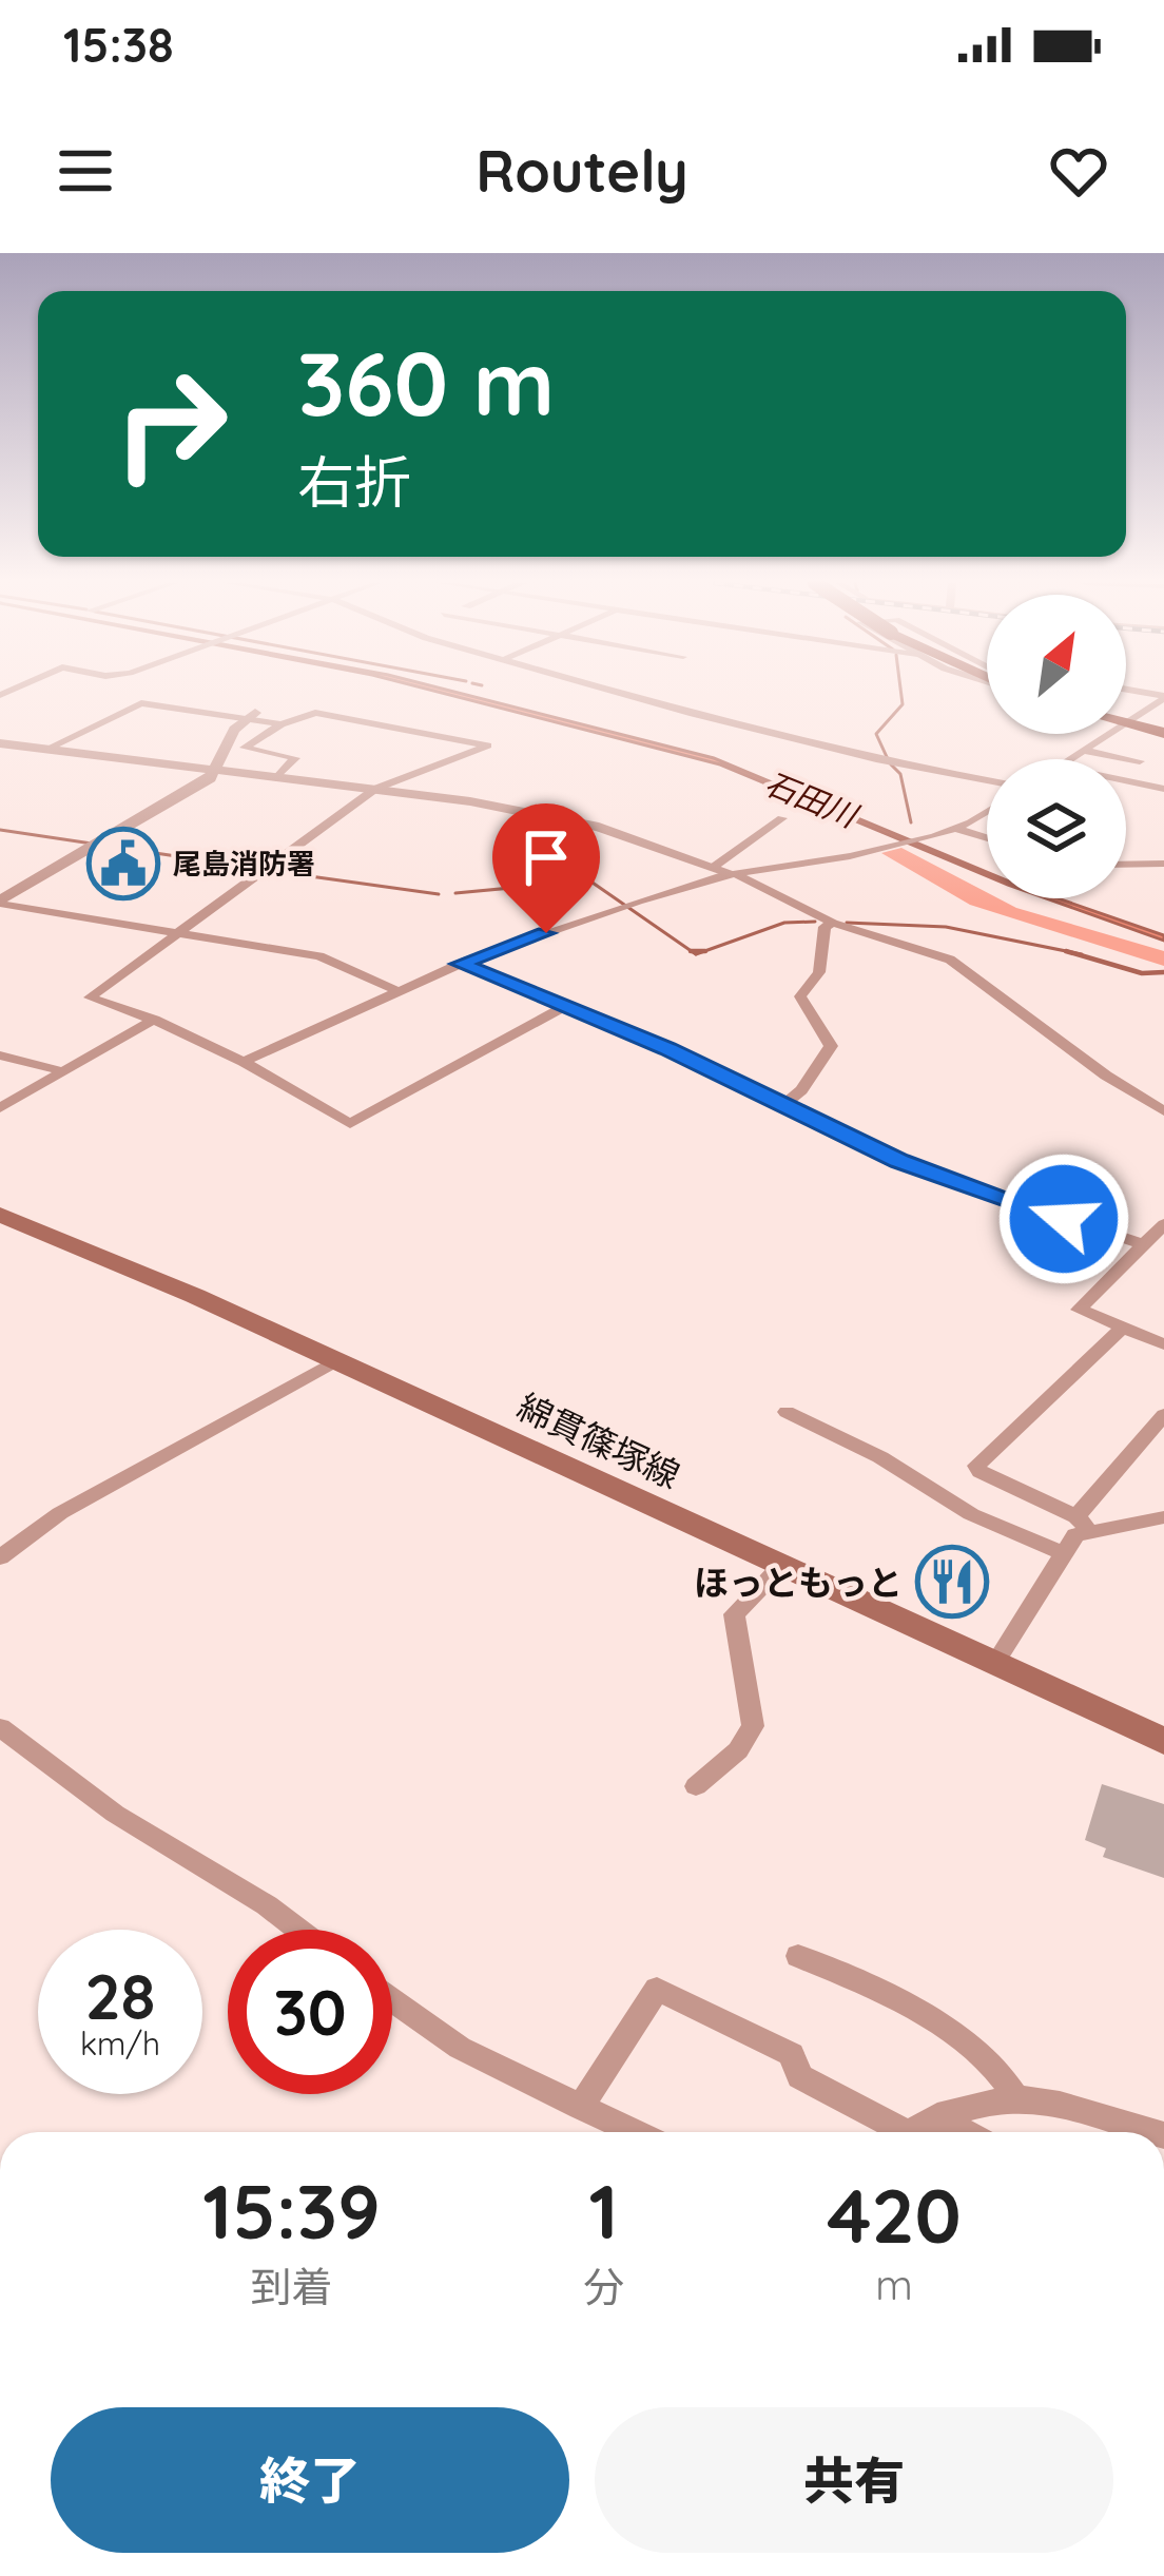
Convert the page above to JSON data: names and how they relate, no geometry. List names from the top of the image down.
{
  "streets": {
    "main road": ["綿貫篠塚線"]
  },
  "water": ["石田川"],
  "places": {
    "public building": ["尾島消防署"],
    "restaurant": ["ほっともっと"]
  },
  "north": "top right",
  "page": {
    "status": "15:38",
    "header": "Routely",
    "turn": ["360 m", "右折"],
    "speed": "28 km/h",
    "limit": "30",
    "eta": [
      "15:39",
      "到着",
      "1",
      "分",
      "420",
      "m"
    ],
    "buttons": ["終了", "共有"]
  }
}
